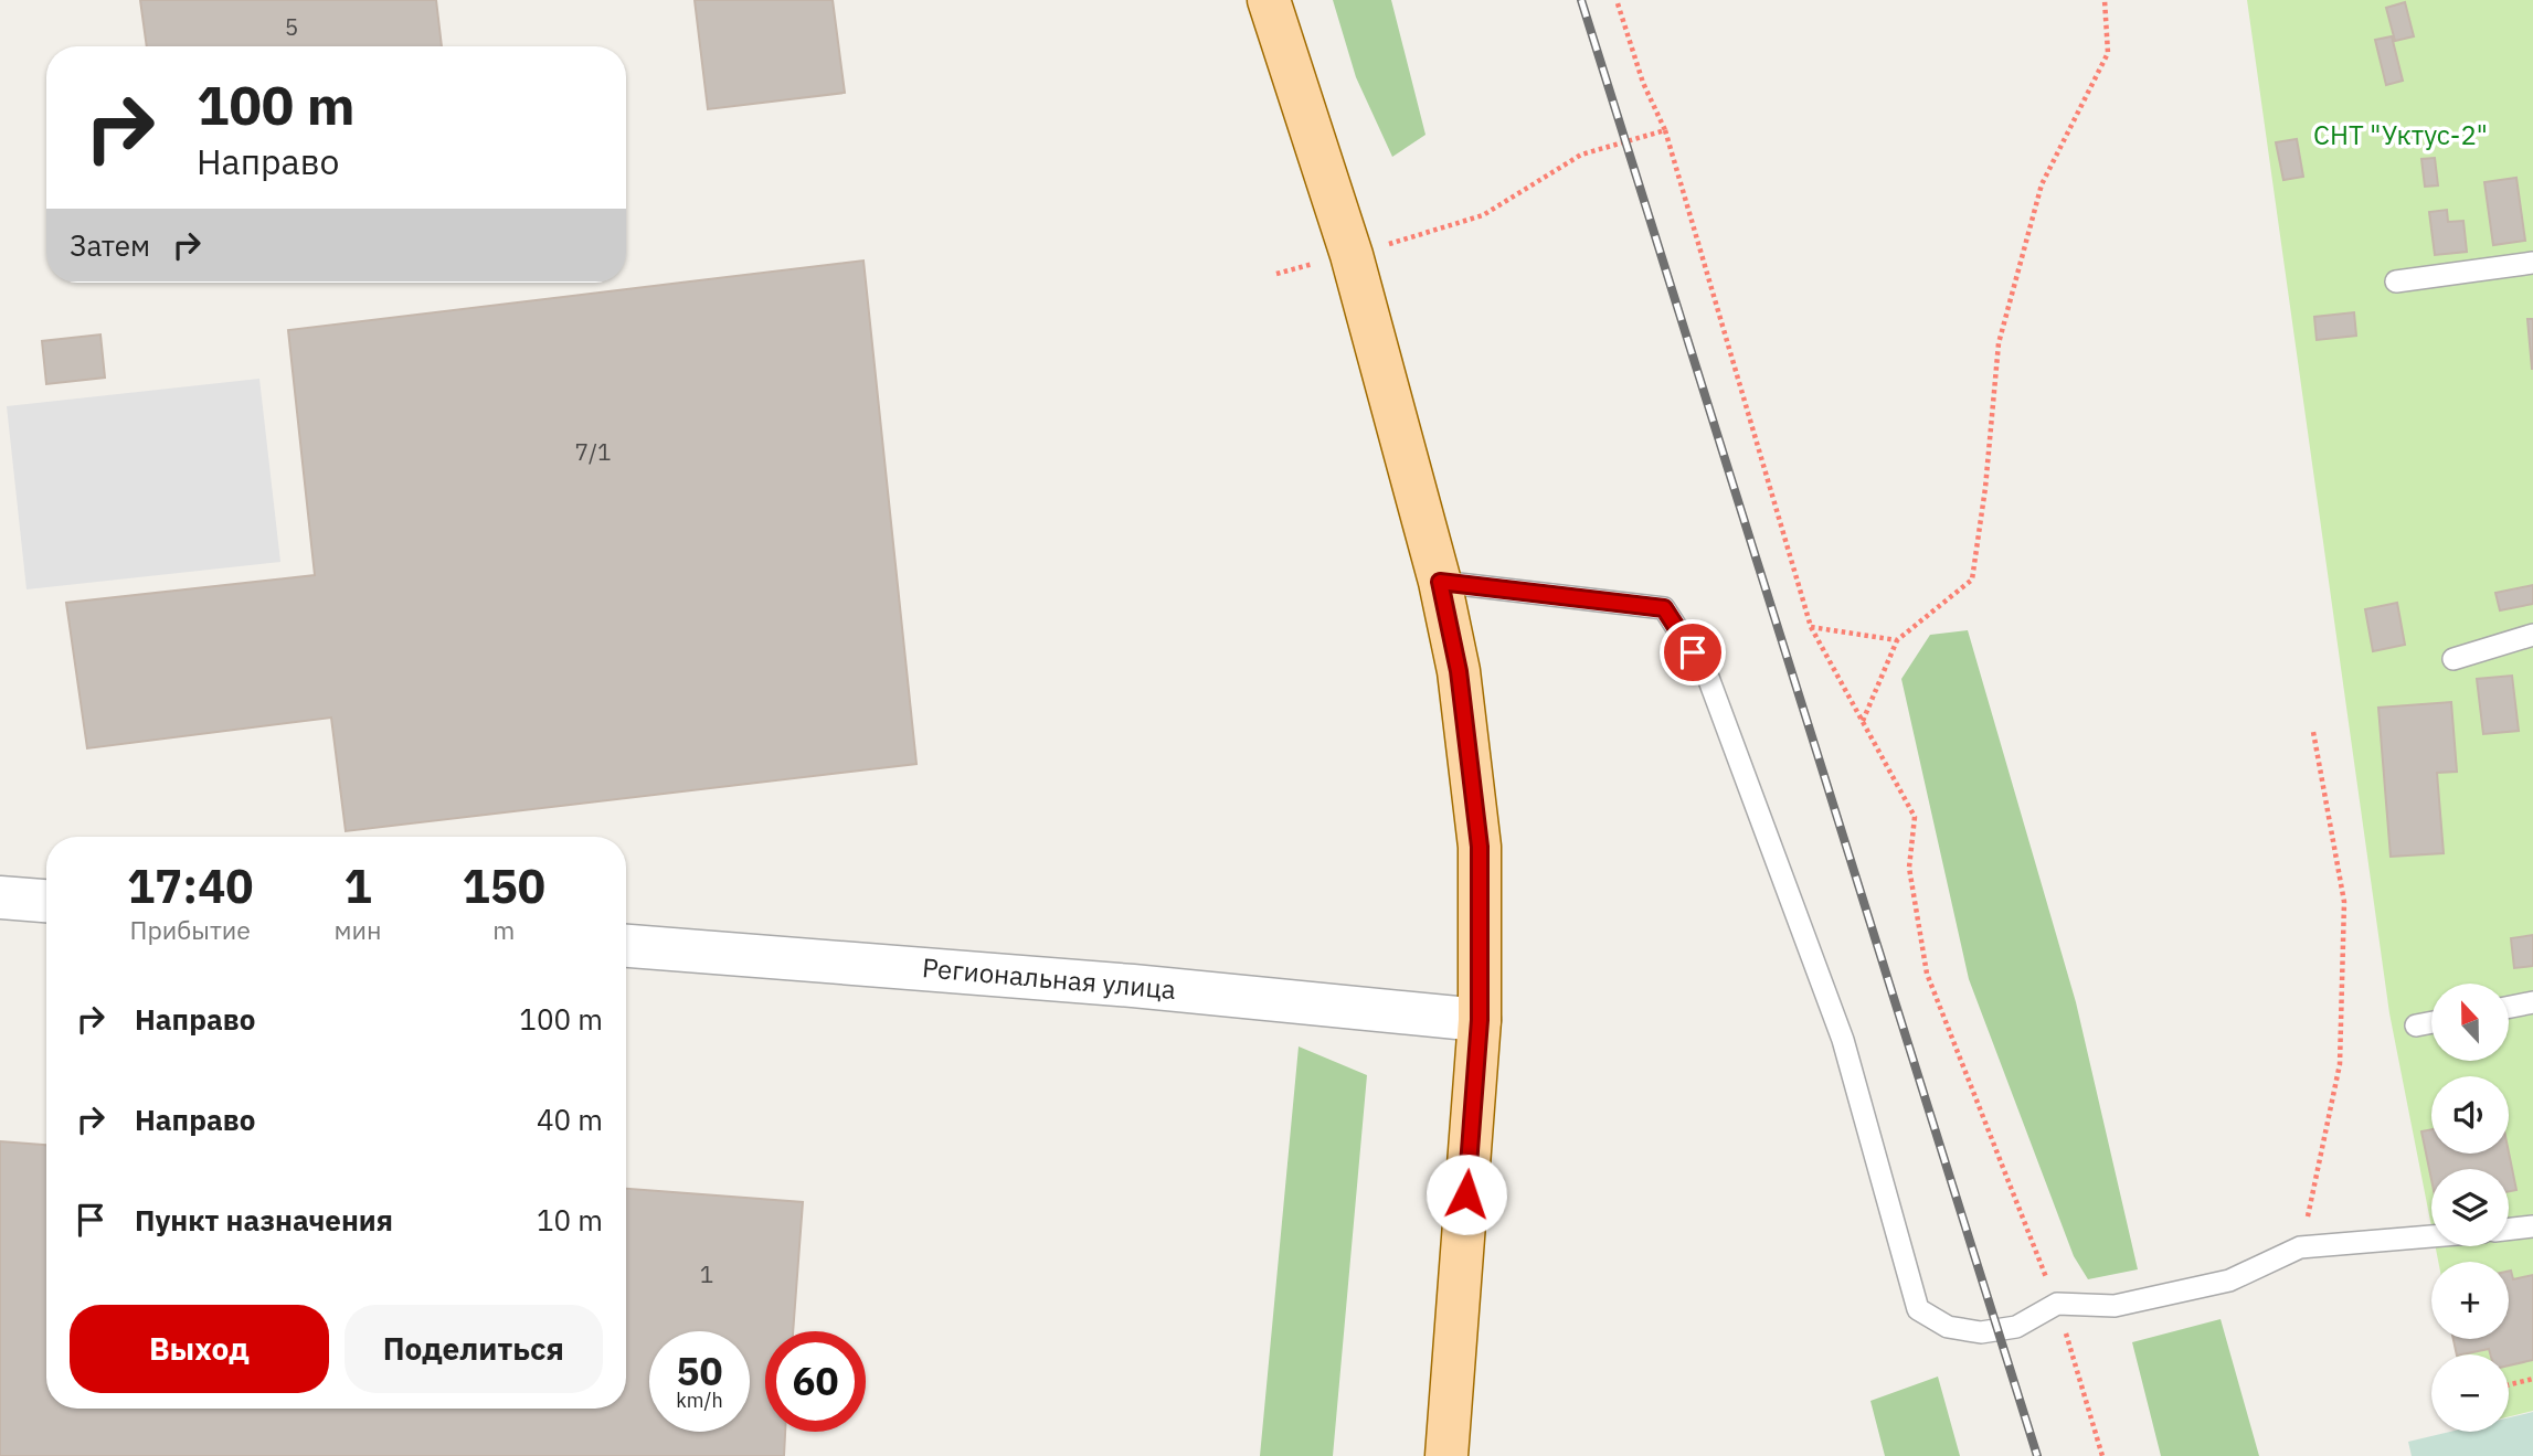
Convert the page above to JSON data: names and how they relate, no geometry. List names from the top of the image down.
{
  "streets": {
    "street": ["Региональная улица"]
  },
  "parks": ["СНТ \"Уктус-2\""],
  "house_numbers": ["5", "7/1", "1"],
  "north": "top",
  "page": {
    "turn": ["100 m", "Направо"],
    "then": "Затем",
    "eta": [
      "17:40",
      "Прибытие",
      "1",
      "мин",
      "150",
      "m"
    ],
    "list": [
      {
        "name": "Направо",
        "value": "100 m"
      },
      {
        "name": "Направо",
        "value": "40 m"
      },
      {
        "name": "Пункт назначения",
        "value": "10 m"
      }
    ],
    "map_buttons": ["+", "−"],
    "buttons": ["Выход", "Поделиться"],
    "speed": "50 km/h",
    "limit": "60"
  }
}
